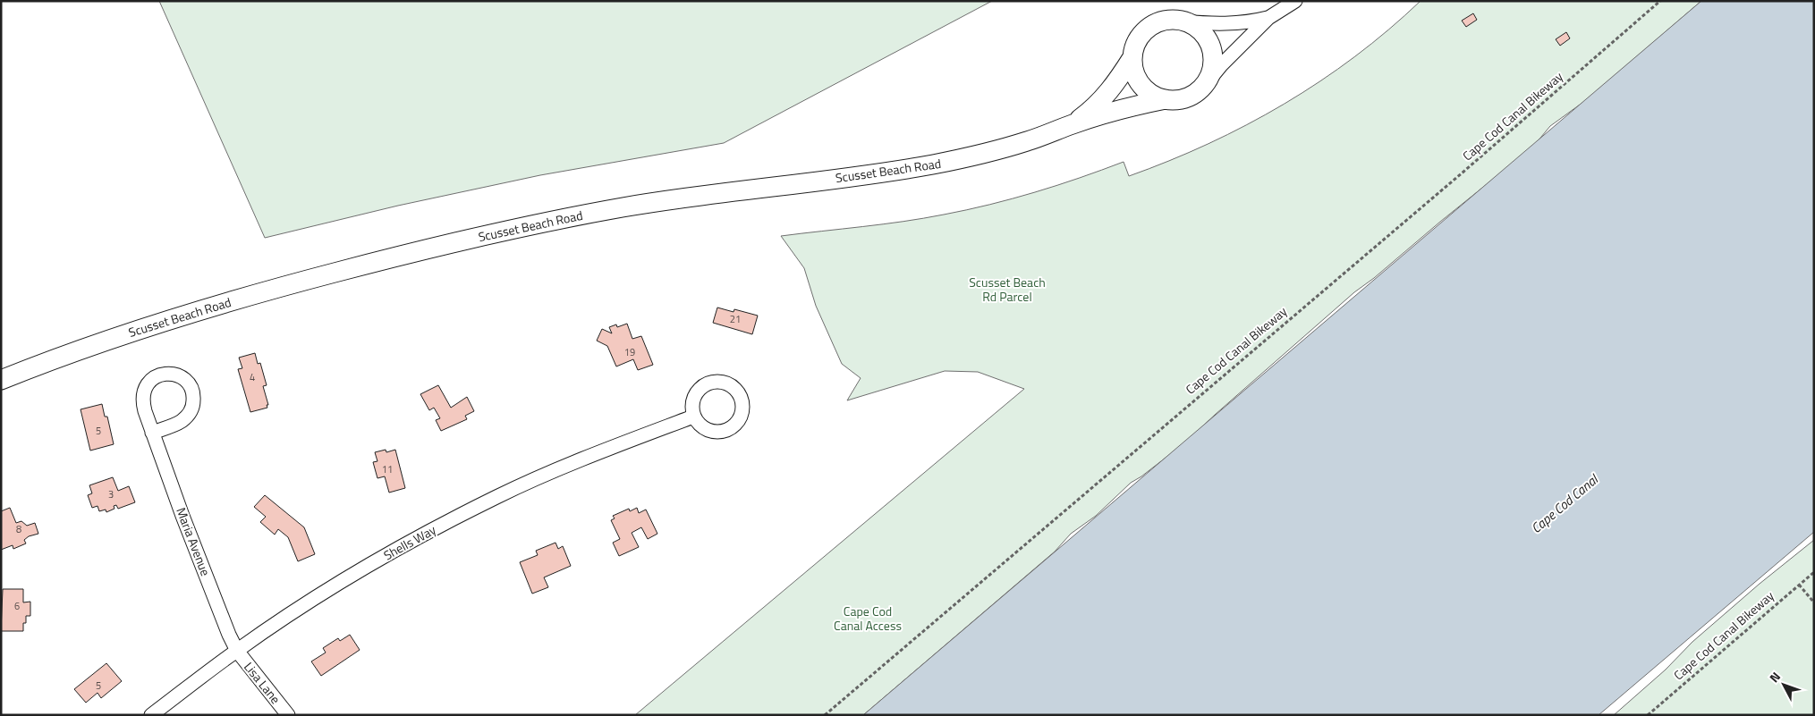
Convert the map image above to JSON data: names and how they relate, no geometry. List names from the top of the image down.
{
  "streets": {
    "main road": ["Scusset Beach Road"],
    "street": ["Maria Avenue", "Shells Way", "Lisa Lane"],
    "path": ["Cape Cod Canal Bikeway"]
  },
  "crossings": [
    ["Maria Avenue", "Shells Way"],
    ["Maria Avenue", "Lisa Lane"],
    ["Shells Way", "Lisa Lane"]
  ],
  "water": ["Cape Cod Canal"],
  "parks": ["Scusset Beach Rd Parcel", "Cape Cod Canal Access"],
  "house_numbers": [
    "21",
    "19",
    "4",
    "5",
    "11",
    "3",
    "8",
    "6",
    "5"
  ],
  "north": "top left"
}
